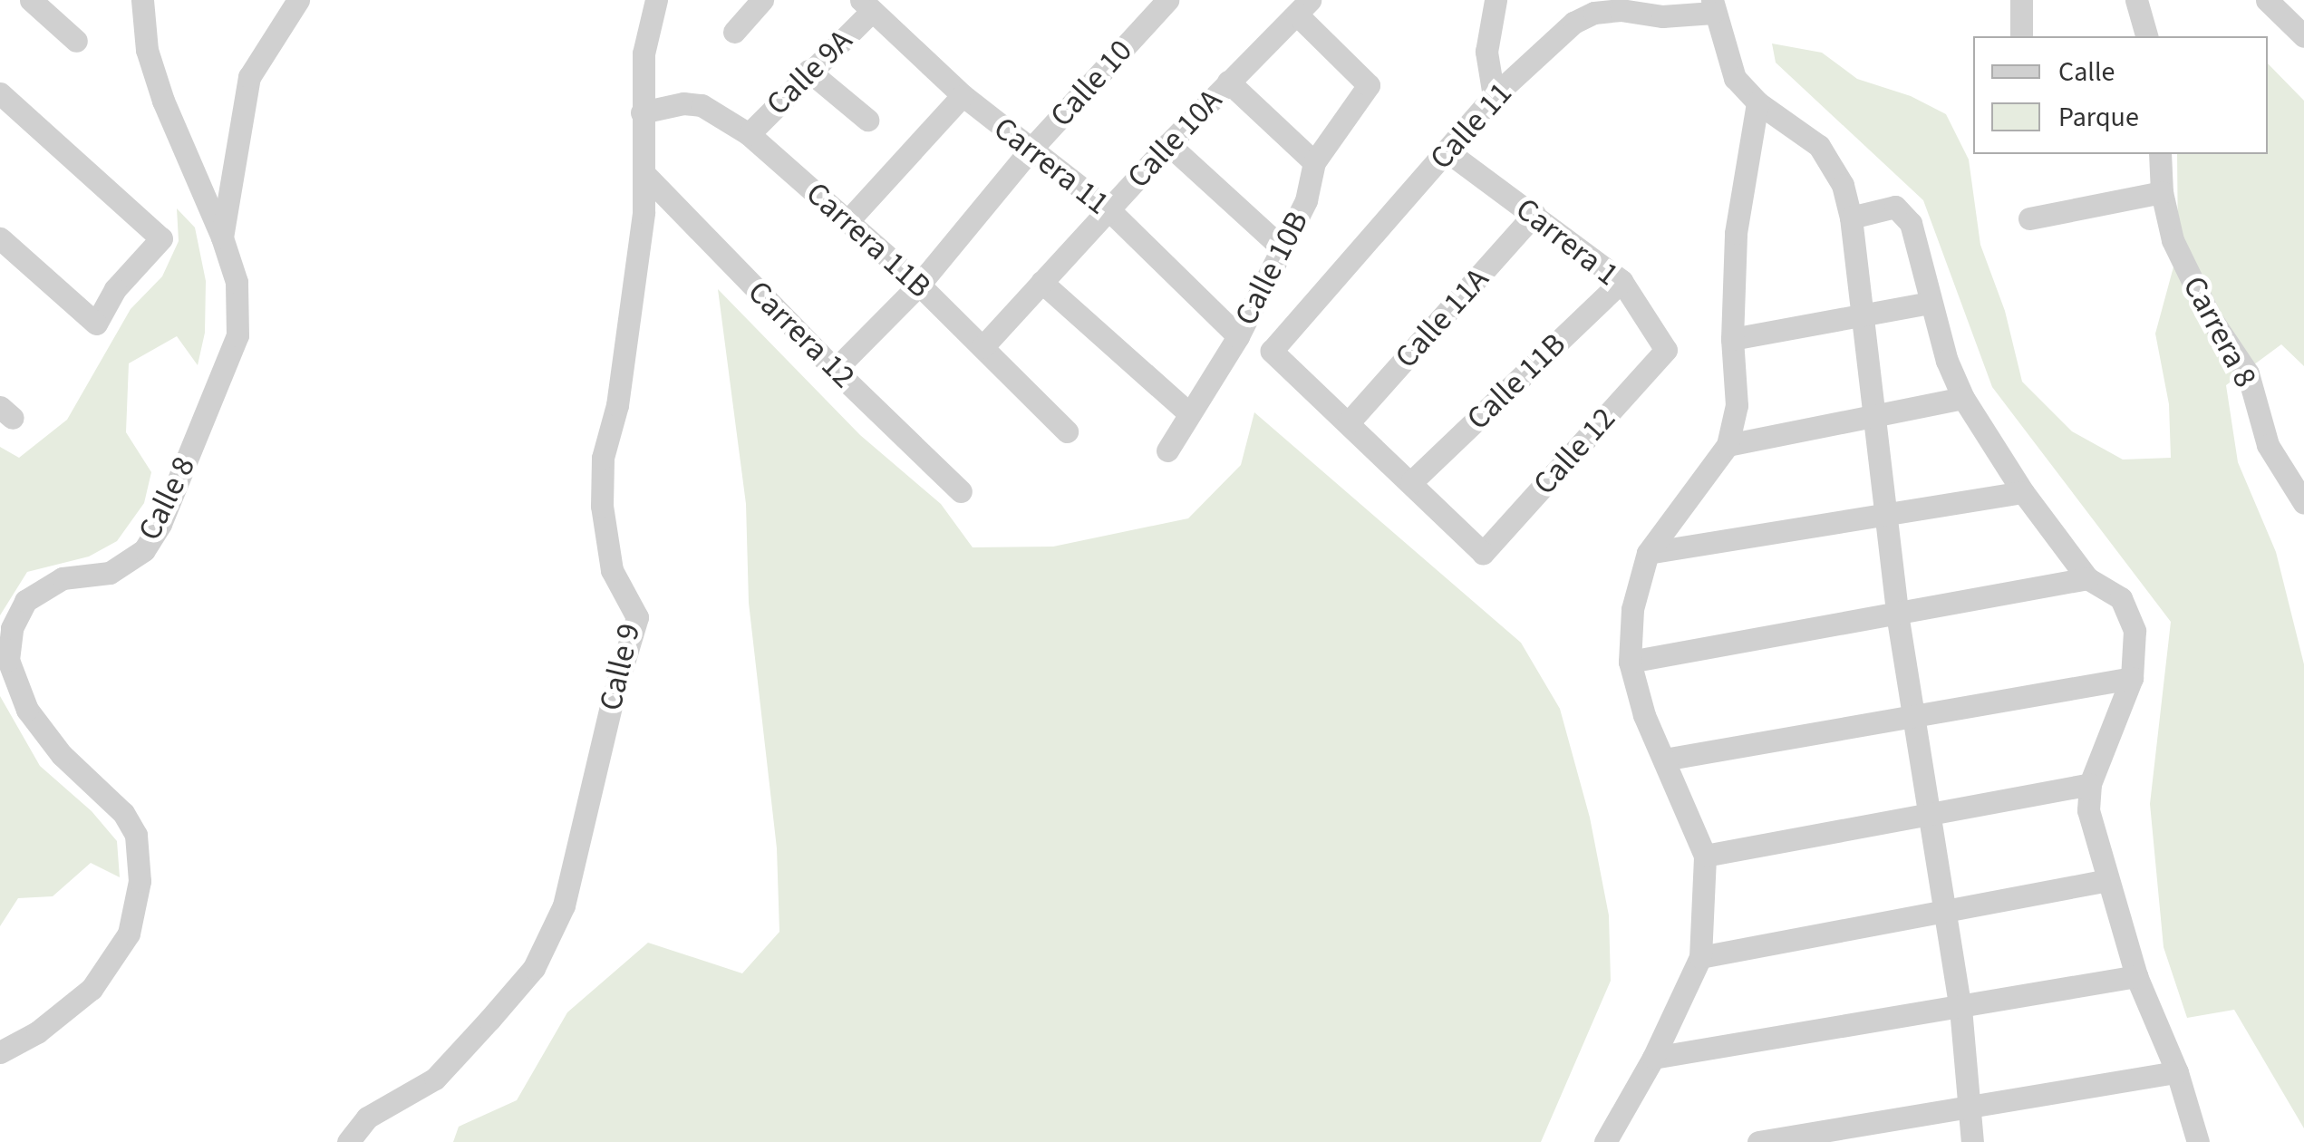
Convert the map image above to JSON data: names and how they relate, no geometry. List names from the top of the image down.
{
  "streets": {
    "street": [
      "Calle 9A",
      "Calle 10",
      "Calle 11",
      "Calle 10A",
      "Carrera 11",
      "Carrera 11B",
      "Carrera 1",
      "Calle 10B",
      "Calle 11A",
      "Carrera 8",
      "Carrera 12",
      "Calle 11B",
      "Calle 12",
      "Calle 8",
      "Calle 9"
    ]
  },
  "crossings": [
    ["Calle 9A", "Carrera 11"],
    ["Calle 9A", "Carrera 11B"],
    ["Calle 10", "Carrera 11"],
    ["Calle 10", "Carrera 11B"],
    ["Calle 10", "Carrera 12"],
    ["Calle 11", "Carrera 1"],
    ["Calle 11", "Calle 11A"],
    ["Calle 10A", "Carrera 11"],
    ["Calle 10A", "Carrera 11B"],
    ["Calle 10A", "Calle 10B"],
    ["Carrera 11", "Calle 10B"],
    ["Carrera 11B", "Calle 9"],
    ["Carrera 1", "Calle 11A"],
    ["Carrera 1", "Calle 11B"],
    ["Carrera 1", "Calle 12"],
    ["Carrera 12", "Calle 9"],
    ["Calle 11B", "Calle 12"]
  ],
  "legend": ["Calle", "Parque"]
}
